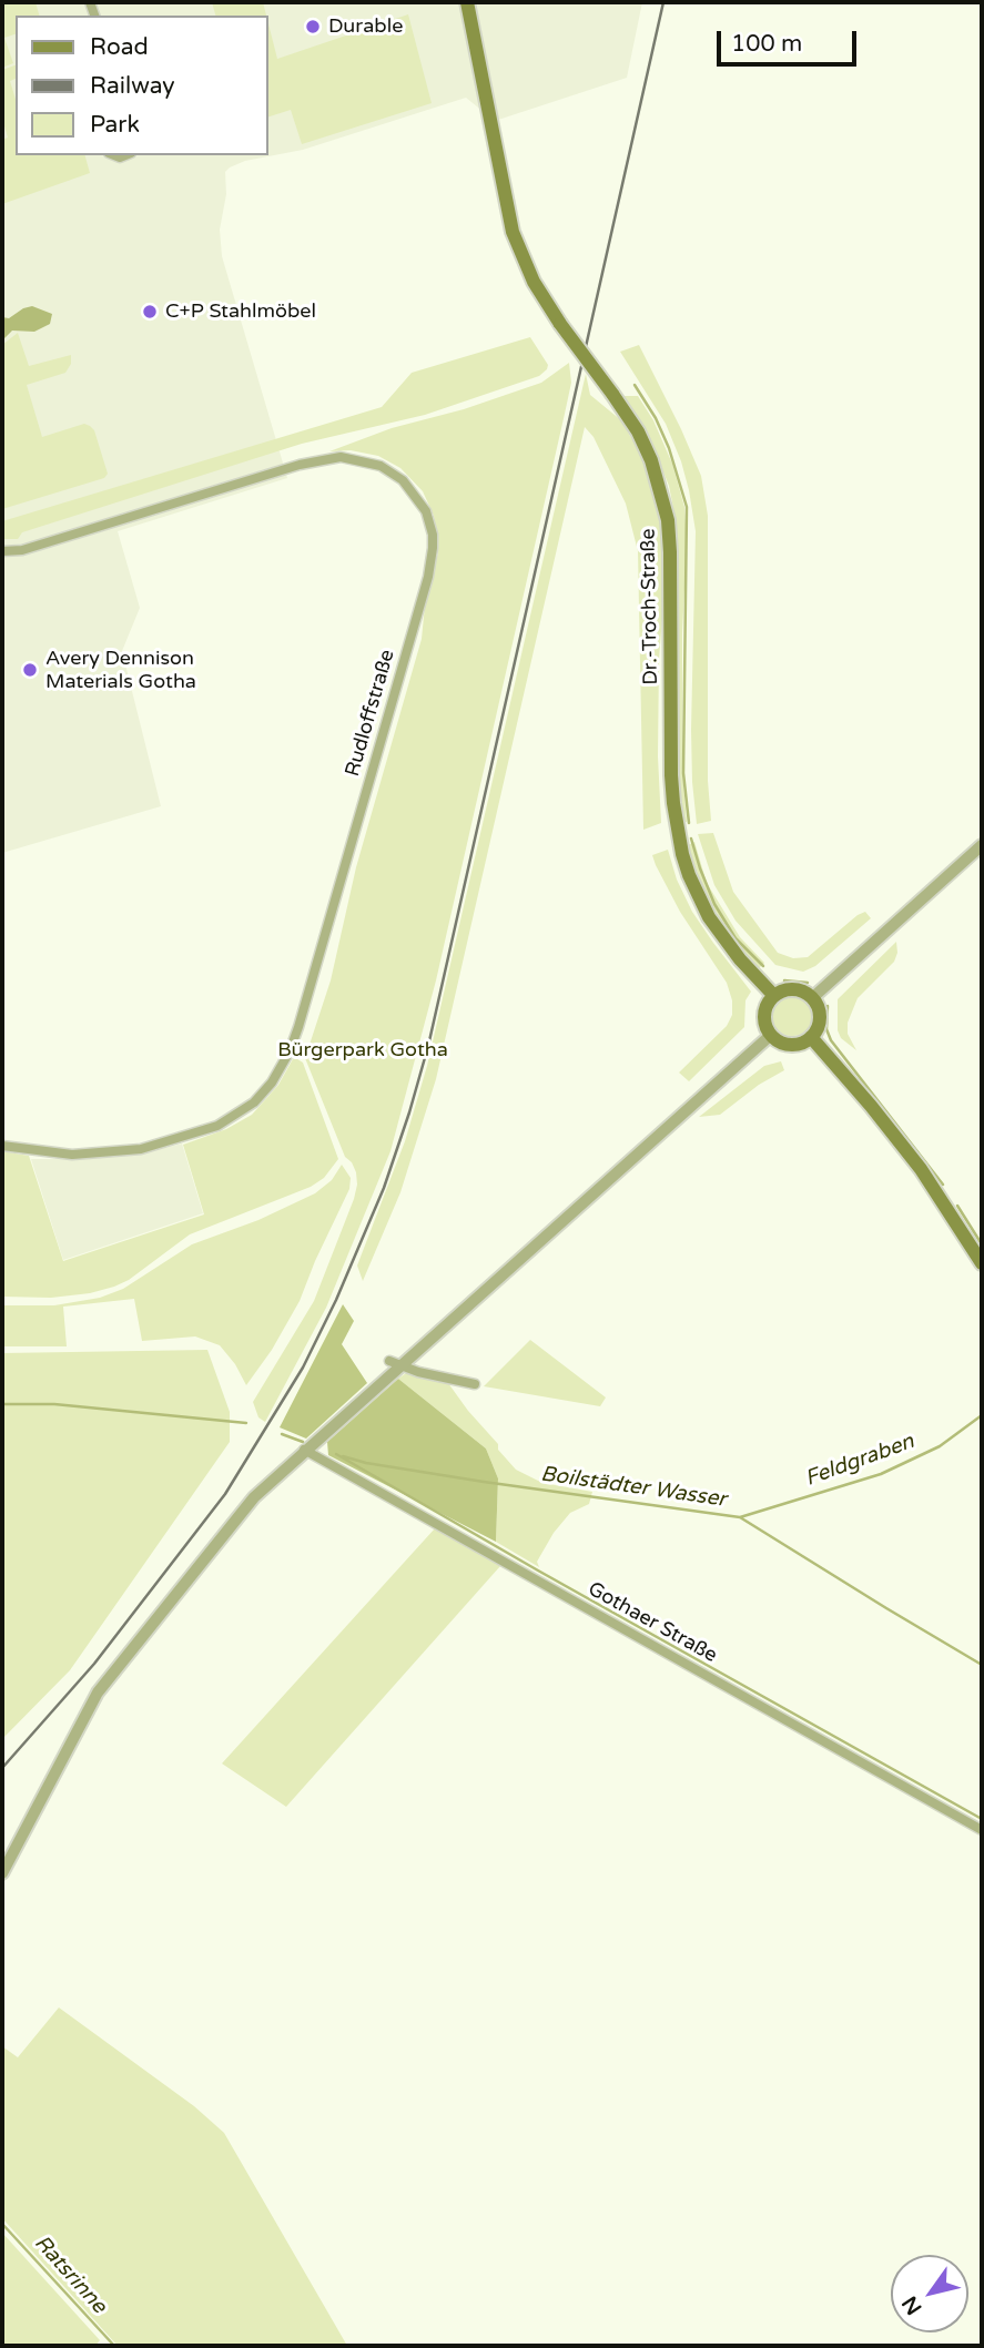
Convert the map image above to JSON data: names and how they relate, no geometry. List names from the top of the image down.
{
  "streets": {
    "main road": ["Dr.-Troch-Straße"],
    "street": ["Rudloffstraße", "Gothaer Straße"]
  },
  "water": ["Feldgraben", "Boilstädter Wasser", "Ratsrinne"],
  "parks": ["Bürgerpark Gotha"],
  "places": ["Durable", "C+P Stahlmöbel", "Avery Dennison Materials Gotha"],
  "legend": ["Road", "Railway", "Park"],
  "scale_bar": "100 m",
  "north": "bottom left"
}
